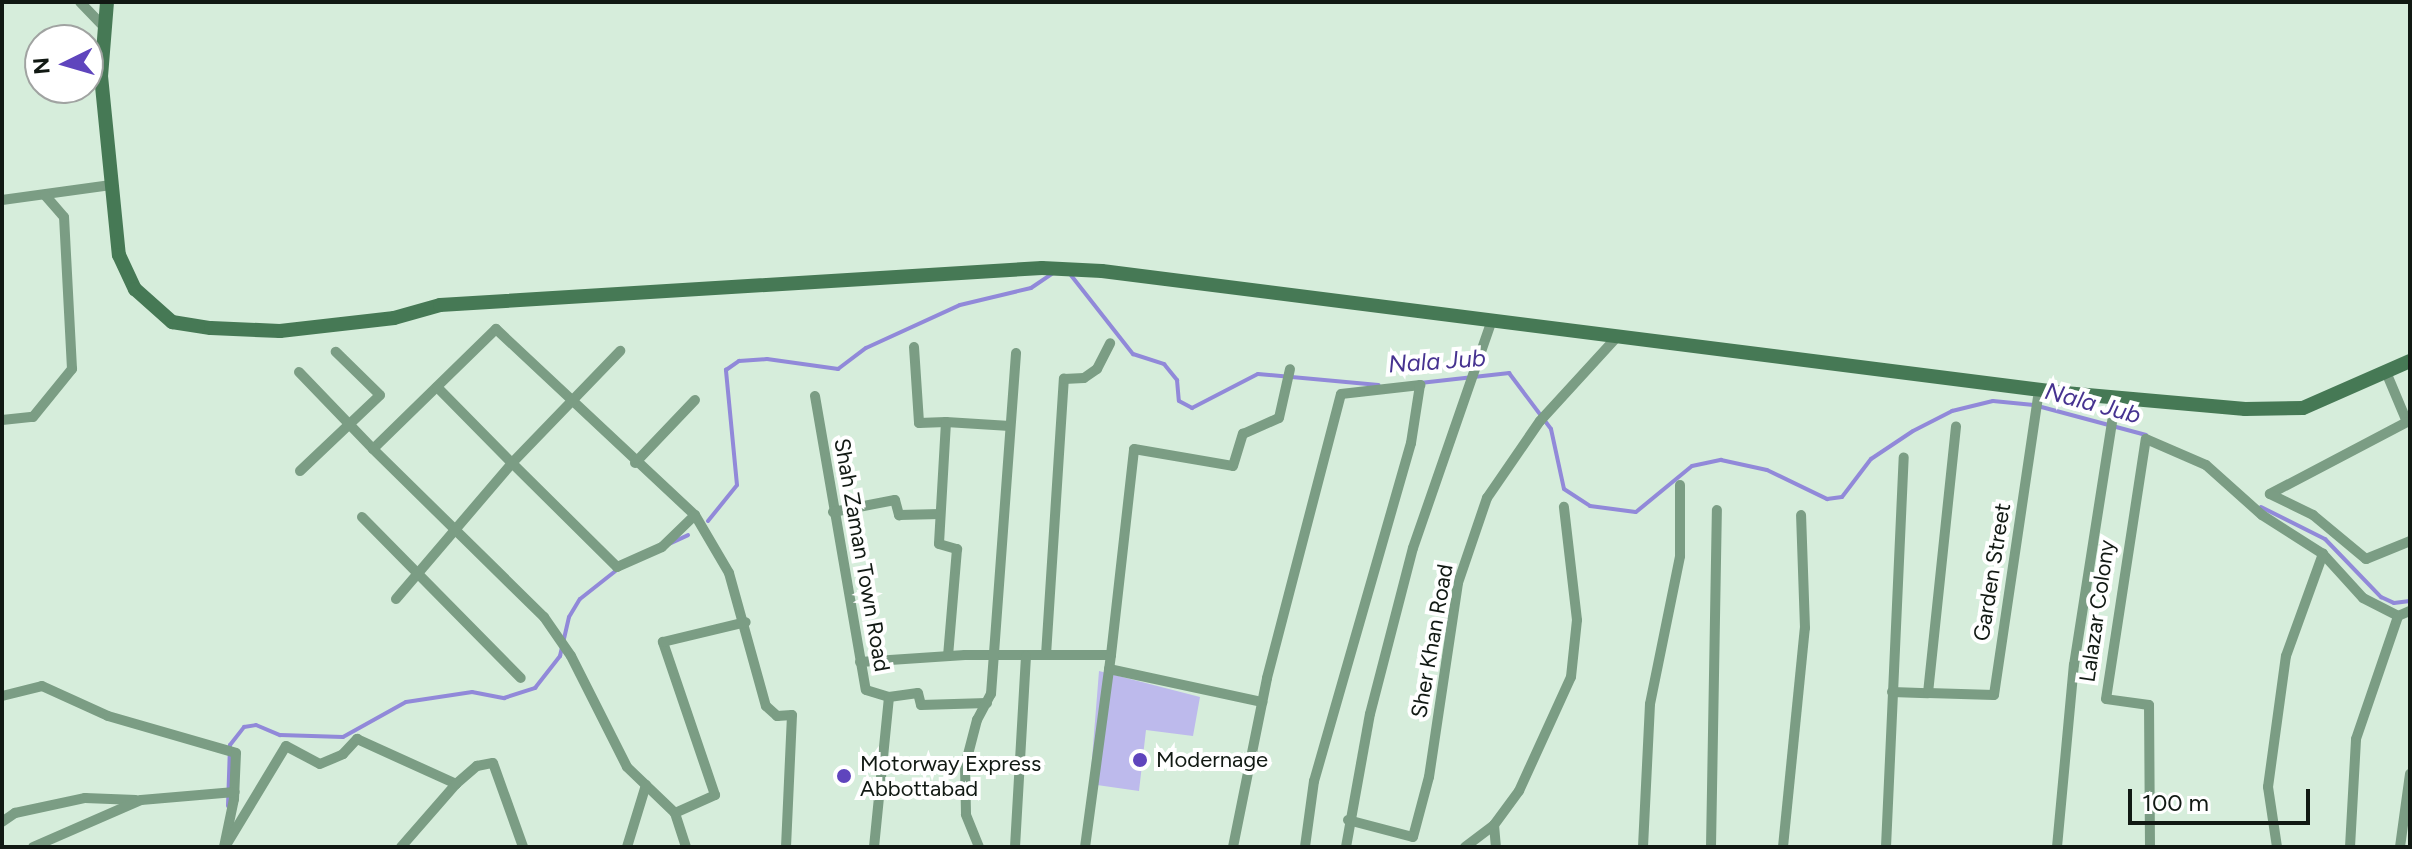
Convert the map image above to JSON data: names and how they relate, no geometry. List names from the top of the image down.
{
  "streets": {
    "street": [
      "Shah Zaman Town Road",
      "Garden Street",
      "Lalazar Colony",
      "Sher Khan Road"
    ]
  },
  "water": ["Nala Jub"],
  "places": ["Modernage", "Motorway Express Abbottabad"],
  "scale_bar": "100 m",
  "north": "left"
}
